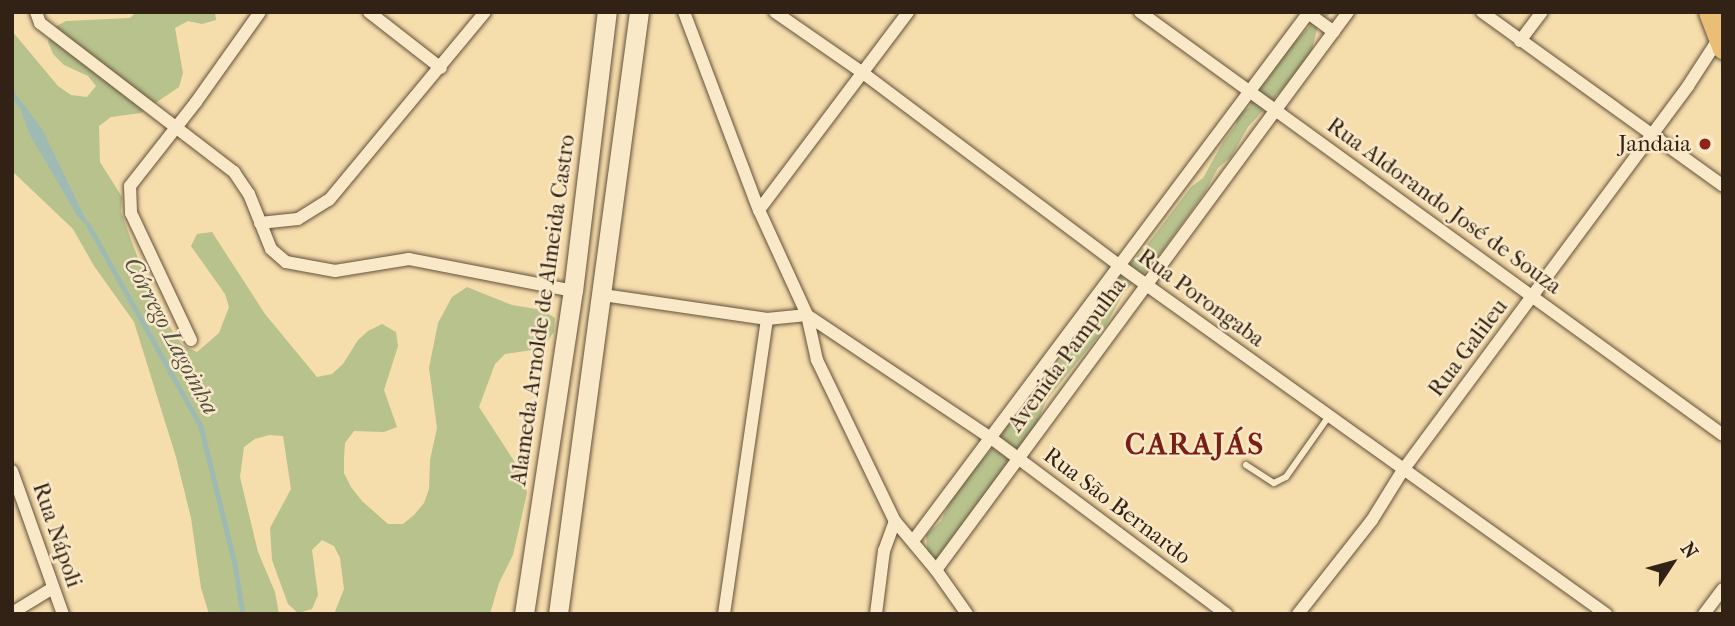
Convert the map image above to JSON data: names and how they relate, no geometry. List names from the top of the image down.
{
  "streets": {
    "main road": ["Alameda Arnolde de Almeida Castro"],
    "street": [
      "Rua Aldorando José de Souza",
      "Rua Porongaba",
      "Rua Galileu",
      "Avenida Pampulha",
      "Rua São Bernardo",
      "Rua Nápoli"
    ]
  },
  "crossings": [
    ["Rua Aldorando José de Souza", "Rua Galileu"],
    ["Rua Aldorando José de Souza", "Avenida Pampulha"],
    ["Rua Porongaba", "Rua Galileu"],
    ["Rua Porongaba", "Avenida Pampulha"],
    ["Avenida Pampulha", "Rua São Bernardo"]
  ],
  "districts": ["CARAJÁS"],
  "water": ["Córrego Lagoinha"],
  "places": ["Jandaia"],
  "north": "top right"
}
